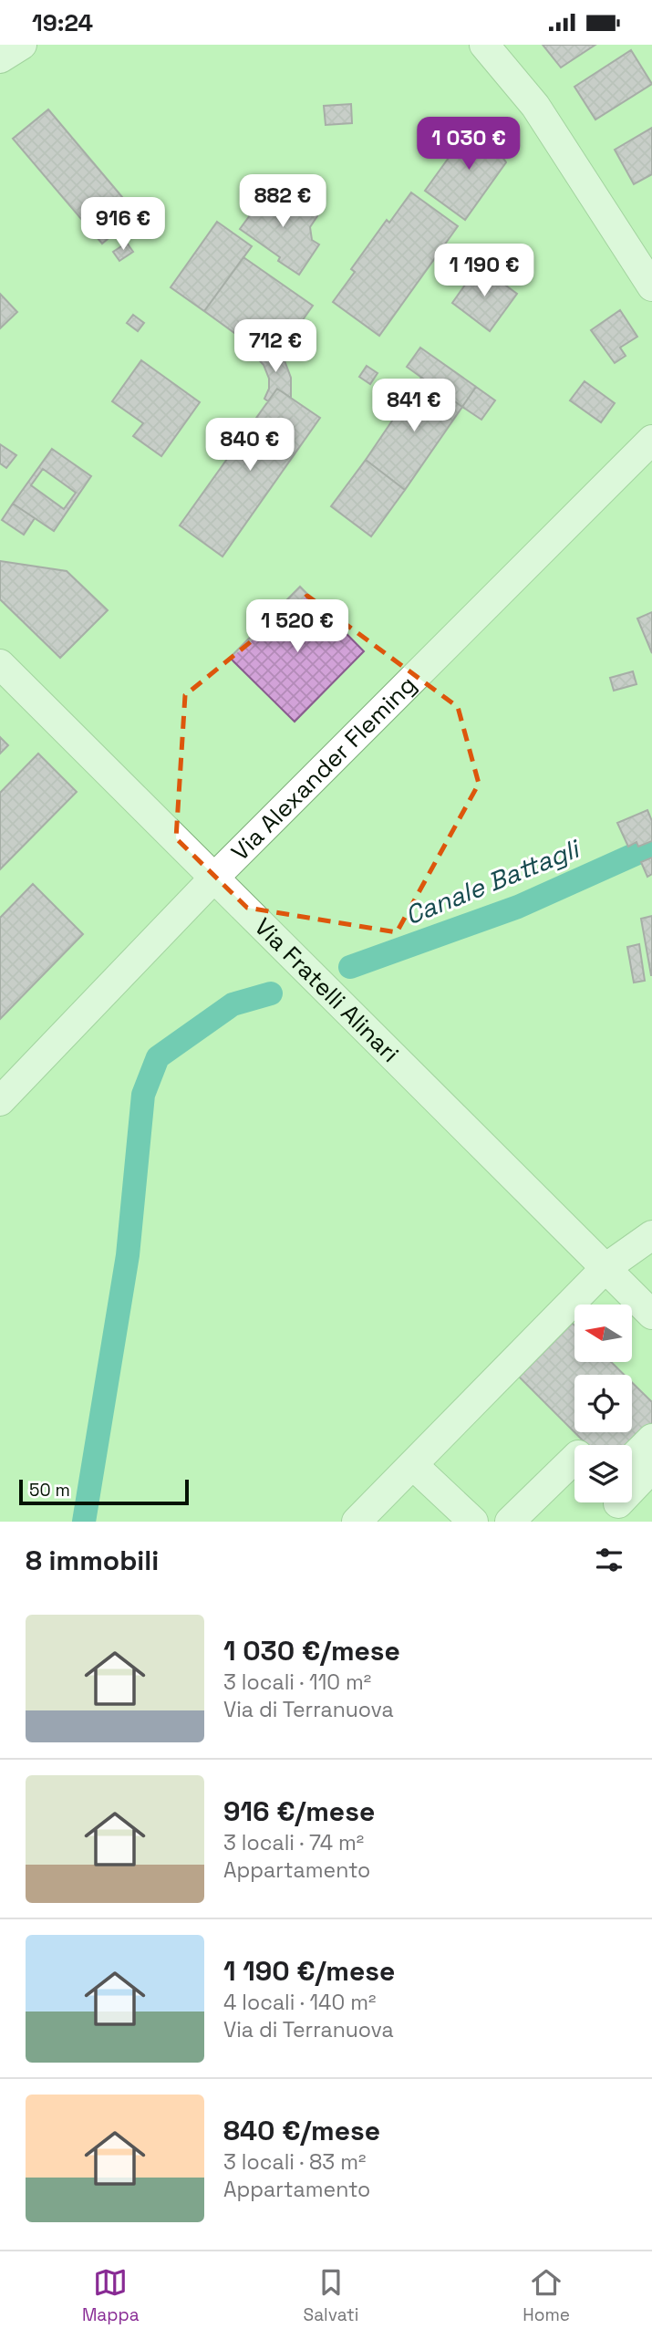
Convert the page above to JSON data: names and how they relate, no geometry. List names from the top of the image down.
{
  "streets": {
    "street": ["Via Alexander Fleming", "Via Fratelli Alinari"]
  },
  "crossings": [
    ["Via Alexander Fleming", "Via Fratelli Alinari"]
  ],
  "water": ["Canale Battagli"],
  "scale_bar": "50 m",
  "north": "left",
  "page": {
    "status": "19:24",
    "price": [
      "1 030 €",
      "882 €",
      "916 €",
      "1 190 €",
      "712 €",
      "841 €",
      "840 €",
      "1 520 €"
    ],
    "scale": "50 m",
    "heading": "8 immobili",
    "list": [
      {
        "name": "1 030 €/mese",
        "note": "3 locali · 110 m² · Via di Terranuova"
      },
      {
        "name": "916 €/mese",
        "note": "3 locali · 74 m² · Appartamento"
      },
      {
        "name": "1 190 €/mese",
        "note": "4 locali · 140 m² · Via di Terranuova"
      },
      {
        "name": "840 €/mese",
        "note": "3 locali · 83 m² · Appartamento"
      }
    ],
    "tabs": ["Mappa", "Salvati", "Home"]
  }
}
